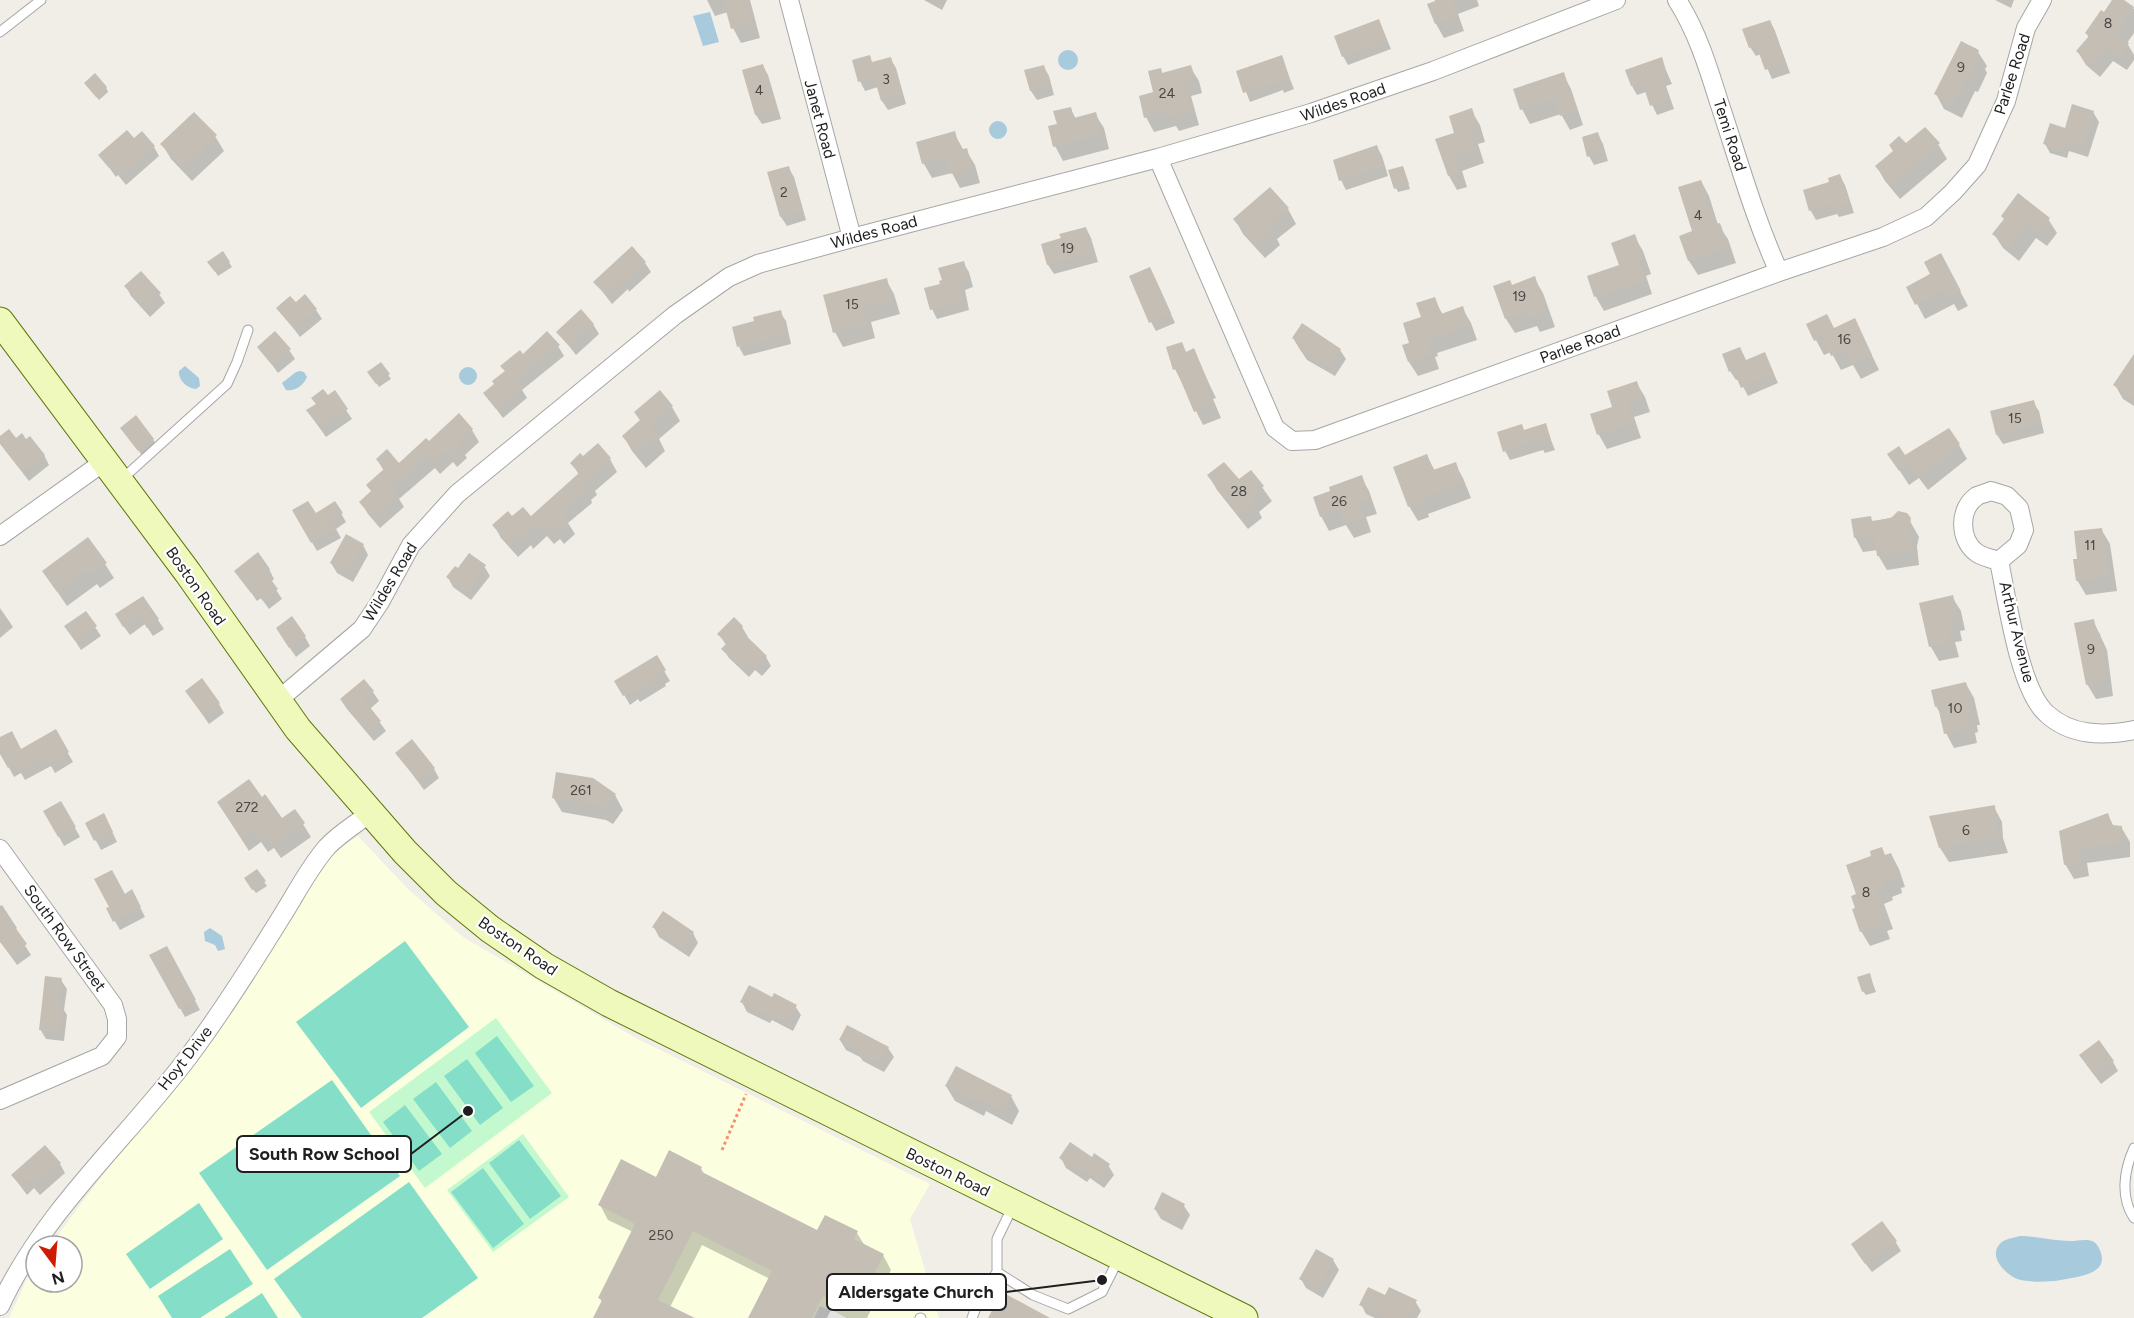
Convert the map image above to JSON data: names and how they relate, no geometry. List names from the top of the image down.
{
  "streets": {
    "main road": ["Boston Road"],
    "street": [
      "Parlee Road",
      "Wildes Road",
      "Janet Road",
      "Temi Road",
      "Arthur Avenue",
      "South Row Street",
      "Hoyt Drive"
    ]
  },
  "crossings": [
    ["Parlee Road", "Wildes Road"],
    ["Parlee Road", "Temi Road"],
    ["Wildes Road", "Janet Road"],
    ["Wildes Road", "Boston Road"],
    ["Boston Road", "Hoyt Drive"]
  ],
  "places": ["South Row School", "Aldersgate Church"],
  "house_numbers": [
    "8",
    "9",
    "3",
    "4",
    "24",
    "2",
    "4",
    "19",
    "19",
    "15",
    "16",
    "15",
    "28",
    "26",
    "11",
    "9",
    "10",
    "261",
    "272",
    "6",
    "8",
    "250"
  ],
  "north": "bottom"
}
